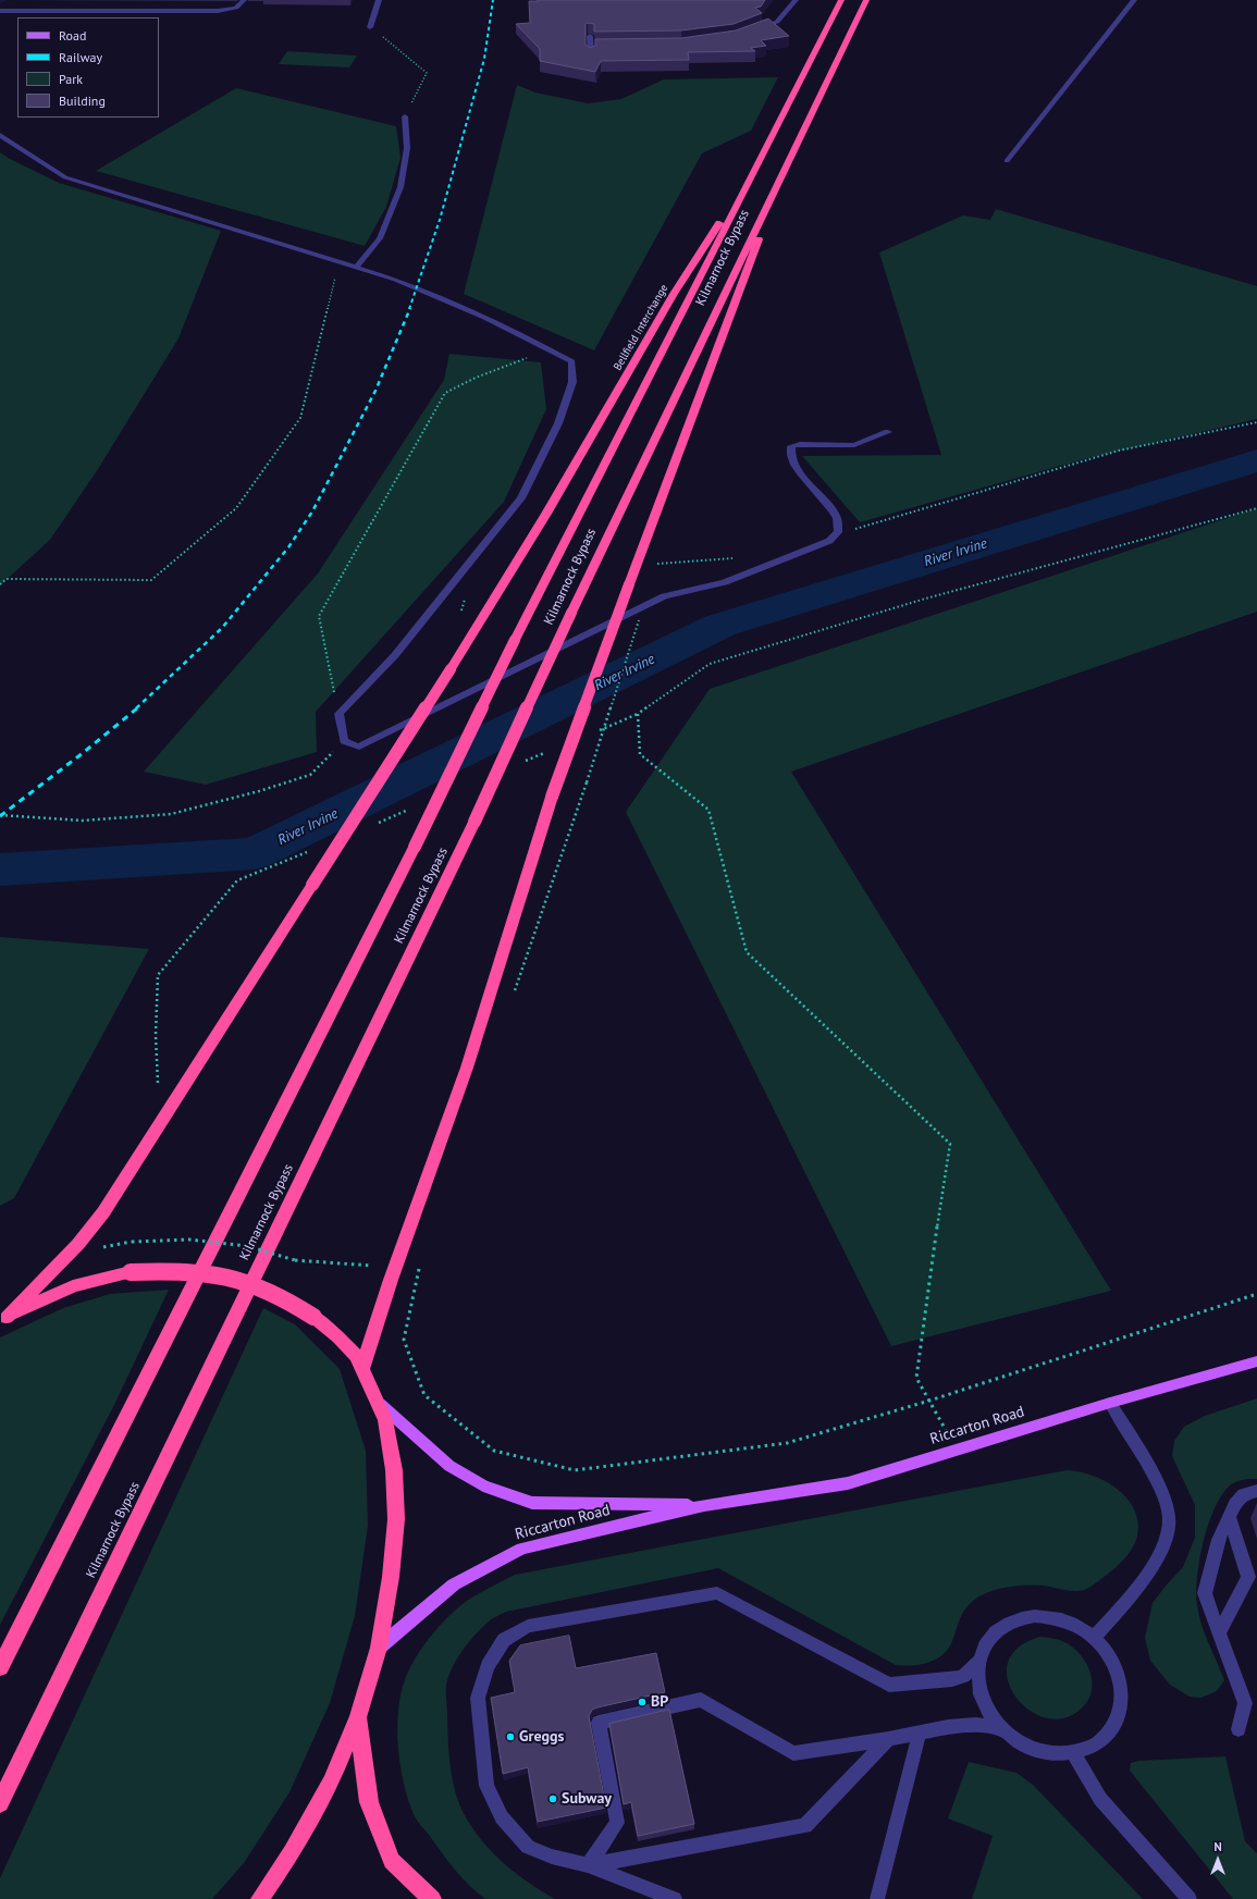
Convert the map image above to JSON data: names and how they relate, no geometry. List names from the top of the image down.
{
  "streets": {
    "highway": ["Kilmarnock Bypass", "Bellfield Interchange"],
    "main road": ["Riccarton Road"]
  },
  "crossings": [
    ["Kilmarnock Bypass", "Bellfield Interchange"]
  ],
  "water": ["River Irvine"],
  "places": ["BP", "Greggs", "Subway"],
  "legend": [
    "Road",
    "Railway",
    "Park",
    "Building"
  ],
  "north": "top"
}
